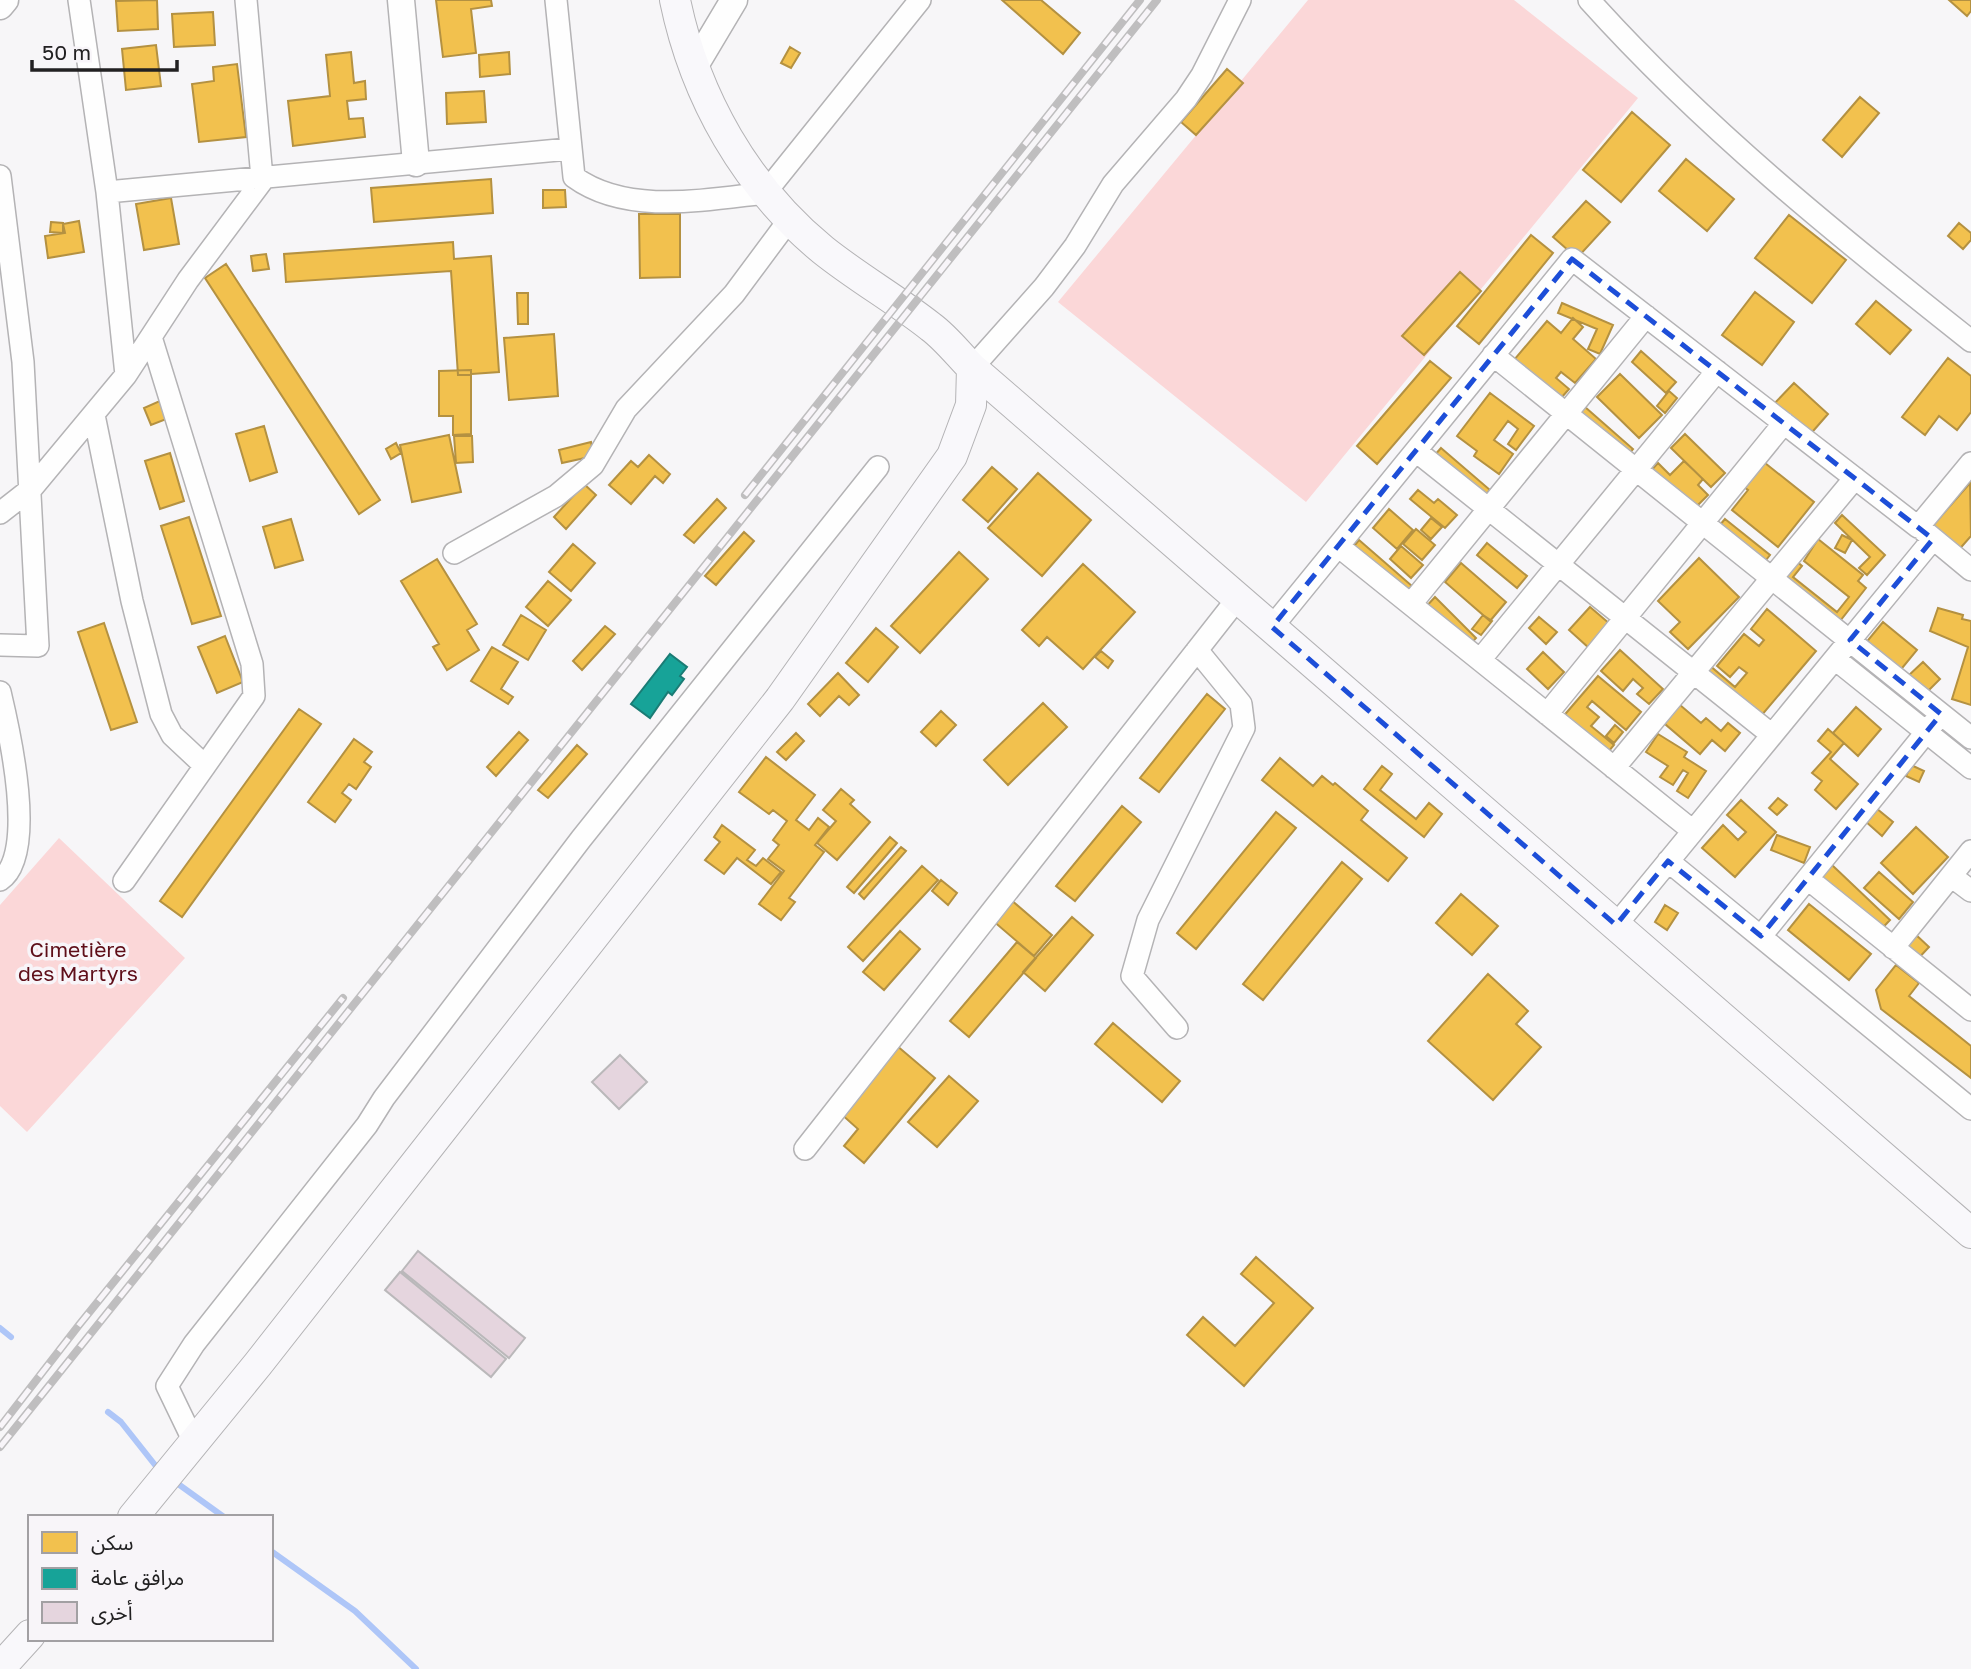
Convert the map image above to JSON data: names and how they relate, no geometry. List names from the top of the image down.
{
  "parks": ["Cimetière des Martyrs"],
  "legend": ["سكن", "مرافق عامة", "أخرى"],
  "scale_bar": "50 m"
}
